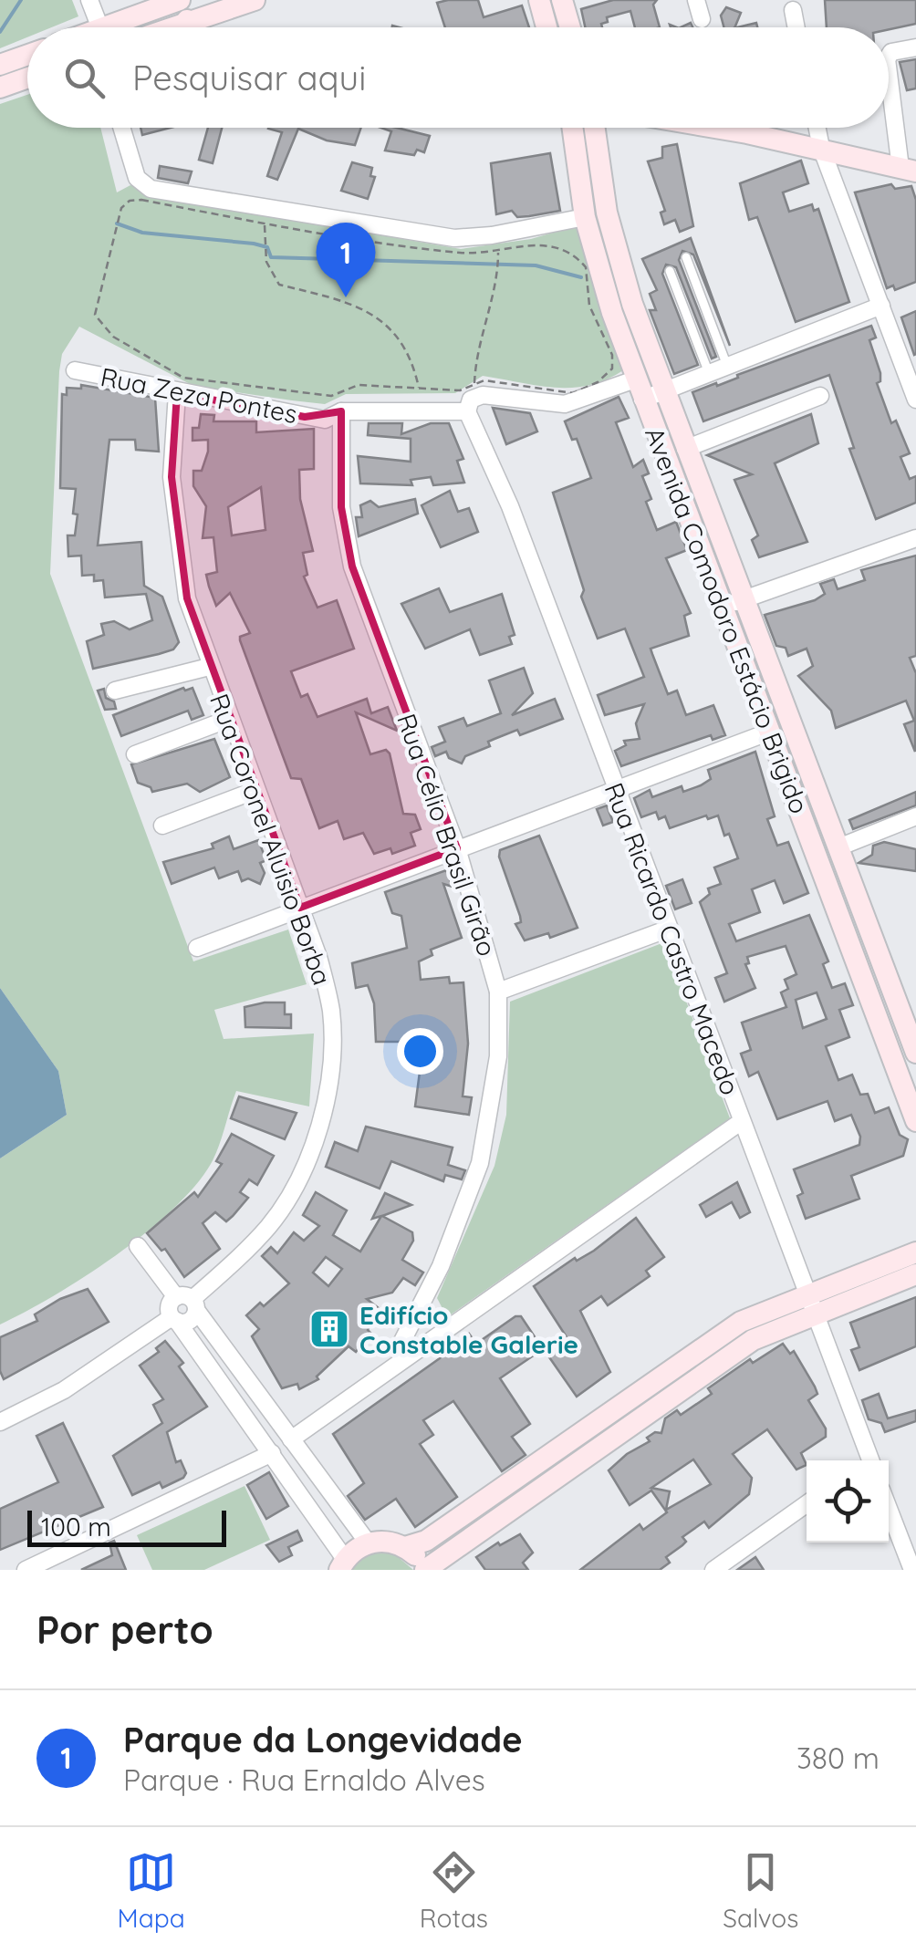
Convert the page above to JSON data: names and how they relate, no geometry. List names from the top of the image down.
{
  "streets": {
    "main road": ["Avenida Comodoro Estácio Brigido"],
    "street": [
      "Rua Zeza Pontes",
      "Rua Célio Brasil Girão",
      "Rua Coronel Aluisio Borba",
      "Rua Ricardo Castro Macedo"
    ]
  },
  "crossings": [
    ["Rua Zeza Pontes", "Avenida Comodoro Estácio Brigido"],
    ["Rua Zeza Pontes", "Rua Célio Brasil Girão"],
    ["Rua Zeza Pontes", "Rua Coronel Aluisio Borba"],
    ["Rua Zeza Pontes", "Rua Ricardo Castro Macedo"]
  ],
  "places": {
    "building": ["Edifício Constable Galerie"]
  },
  "scale_bar": "100 m",
  "page": {
    "search": "Pesquisar aqui",
    "pins": "1",
    "scale": "100 m",
    "heading": "Por perto",
    "list": [
      {
        "mark": "1",
        "name": "Parque da Longevidade",
        "note": "Parque · Rua Ernaldo Alves",
        "value": "380 m"
      }
    ],
    "nav": ["Mapa", "Rotas", "Salvos"]
  }
}
